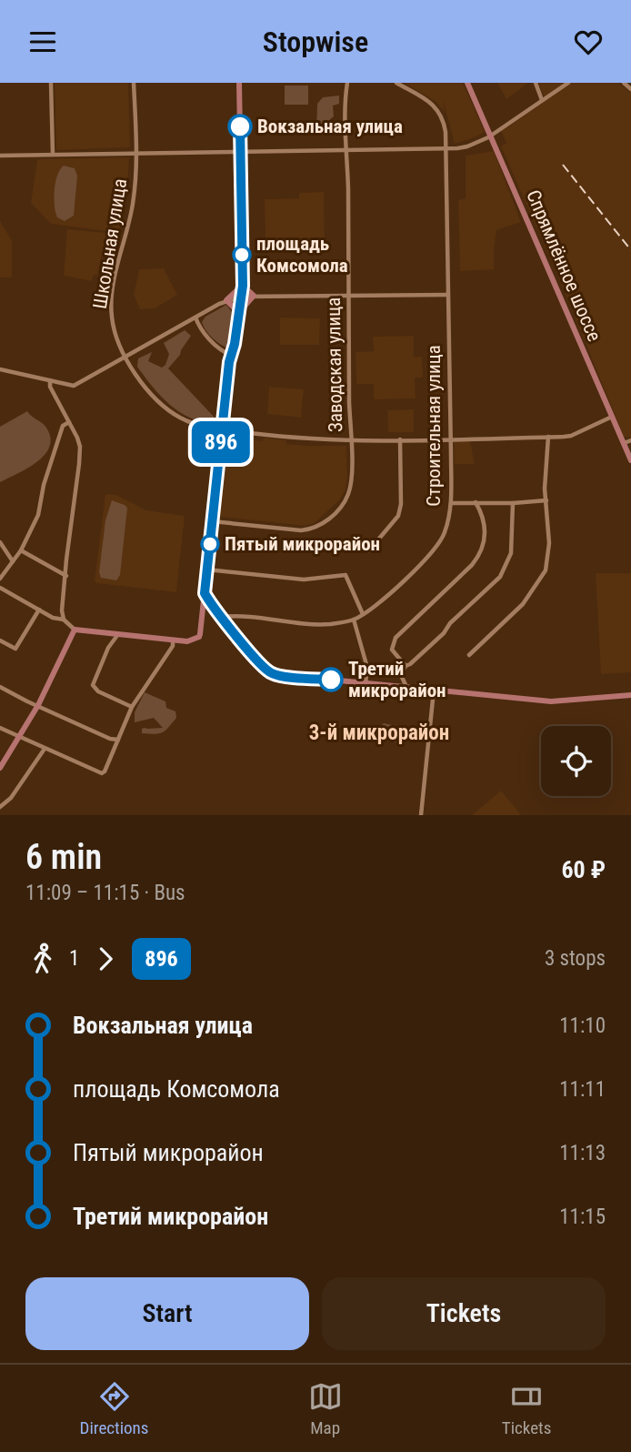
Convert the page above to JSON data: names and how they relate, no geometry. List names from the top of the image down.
{
  "streets": {
    "street": [
      "Школьная улица",
      "Спрямлённое шоссе",
      "Заводская улица",
      "Строительная улица"
    ]
  },
  "crossings": [
    ["Школьная улица", "Спрямлённое шоссе"],
    ["Школьная улица", "Заводская улица"],
    ["Школьная улица", "Строительная улица"]
  ],
  "districts": ["3-й микрорайон"],
  "places": [
    "Вокзальная улица",
    "площадь Комсомола",
    "Пятый микрорайон",
    "Третий микрорайон"
  ],
  "lines": ["bus line 896"],
  "page": {
    "header": "Stopwise",
    "on_map": "896",
    "heading": ["6 min", "11:09 – 11:15 · Bus", "60 ₽"],
    "legs": ["1", "896", "3 stops"],
    "list": [
      {
        "name": "Вокзальная улица",
        "value": "11:10"
      },
      {
        "name": "площадь Комсомола",
        "value": "11:11"
      },
      {
        "name": "Пятый микрорайон",
        "value": "11:13"
      },
      {
        "name": "Третий микрорайон",
        "value": "11:15"
      }
    ],
    "buttons": ["Start", "Tickets"],
    "tabs": ["Directions", "Map", "Tickets"]
  }
}
